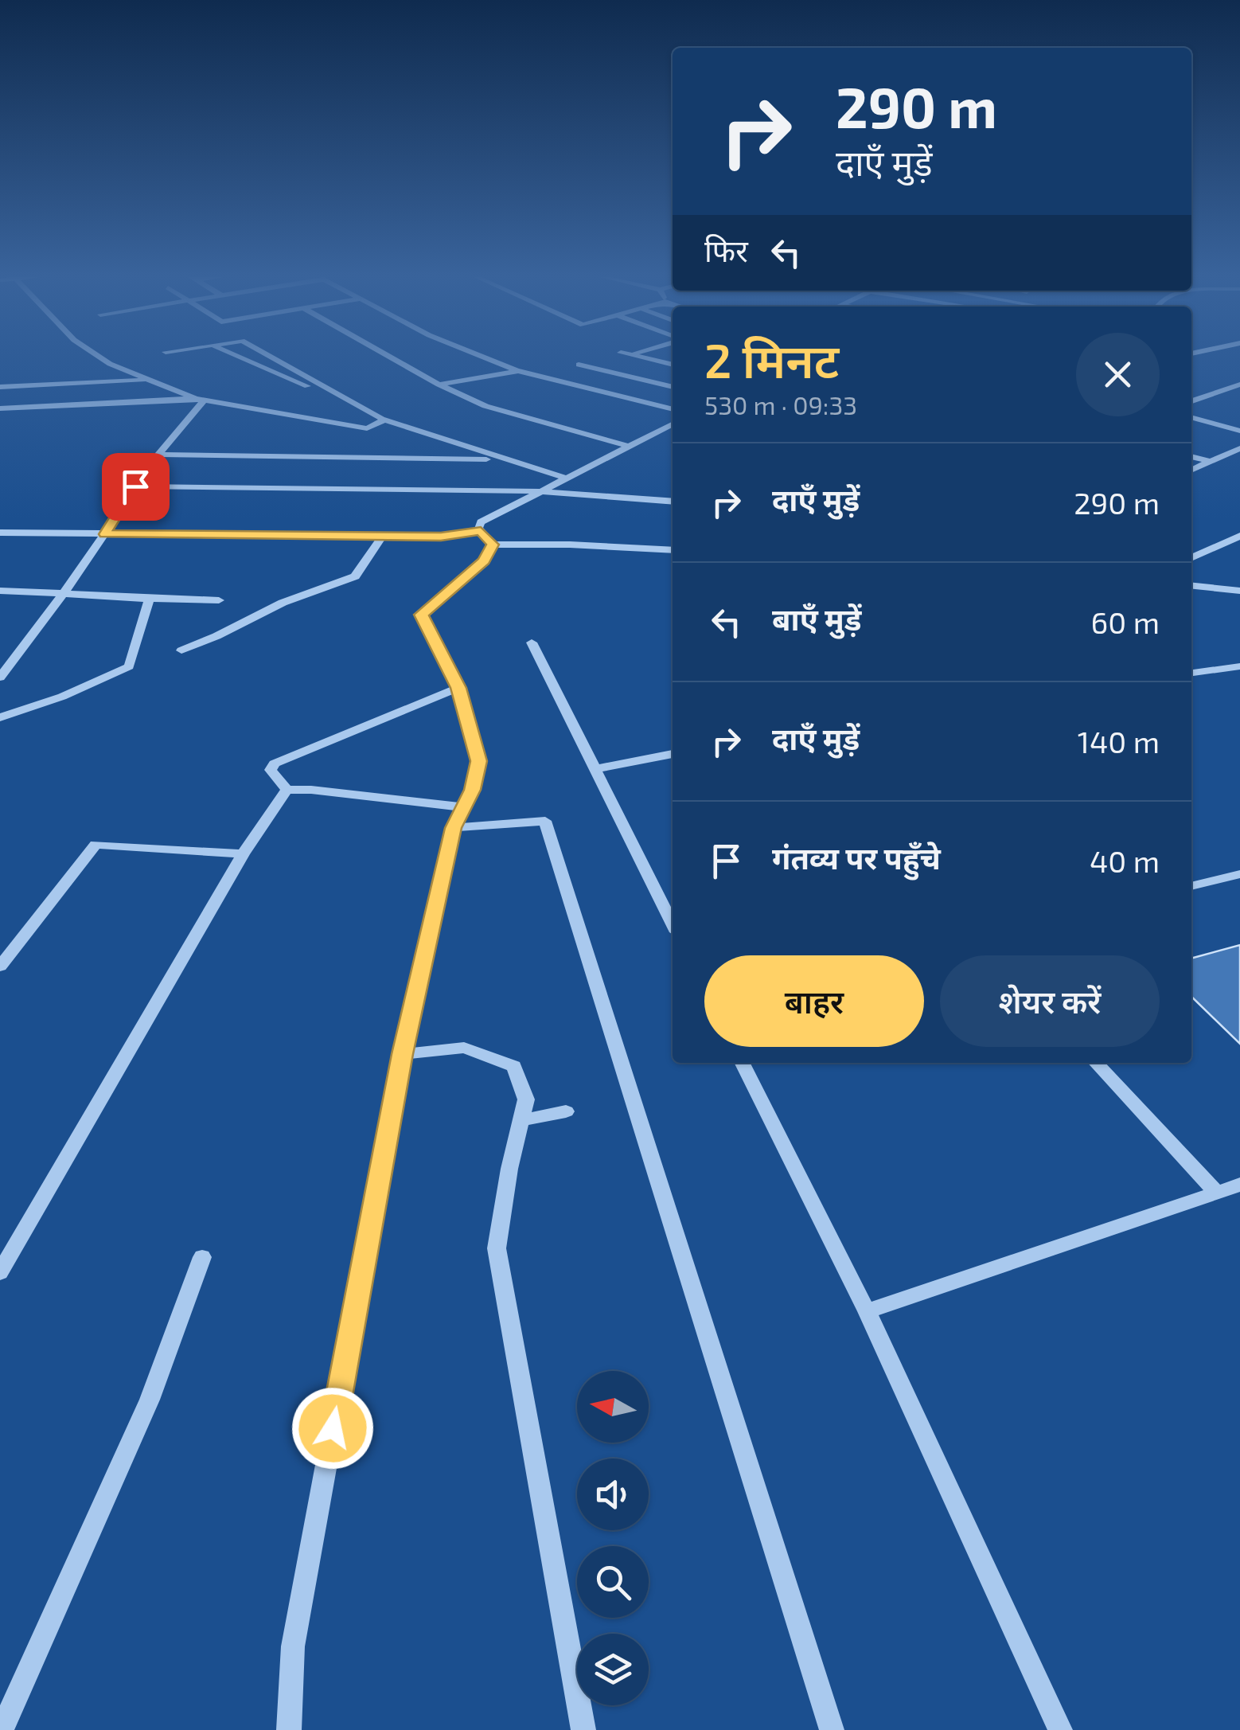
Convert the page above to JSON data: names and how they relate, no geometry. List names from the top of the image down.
{
  "north": "left",
  "page": {
    "turn": ["290 m", "दाएँ मुड़ें"],
    "then": "फिर",
    "heading": ["2 मिनट", "530 m · 09:33"],
    "list": [
      {
        "name": "दाएँ मुड़ें",
        "value": "290 m"
      },
      {
        "name": "बाएँ मुड़ें",
        "value": "60 m"
      },
      {
        "name": "दाएँ मुड़ें",
        "value": "140 m"
      },
      {
        "name": "गंतव्य पर पहुँचे",
        "value": "40 m"
      }
    ],
    "buttons": ["बाहर", "शेयर करें"]
  }
}
